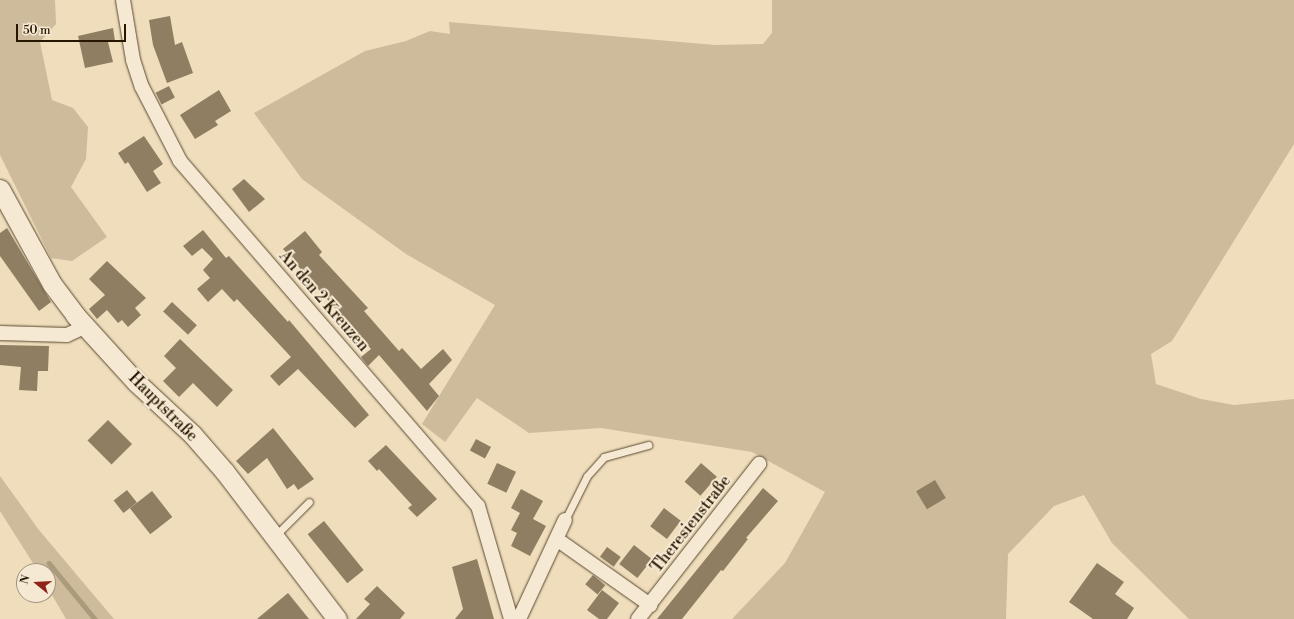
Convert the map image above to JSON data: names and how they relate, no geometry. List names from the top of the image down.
{
  "streets": {
    "main road": ["Hauptstraße"],
    "street": ["An den 2 Kreuzen", "Theresienstraße"]
  },
  "scale_bar": "50 m",
  "north": "left"
}
